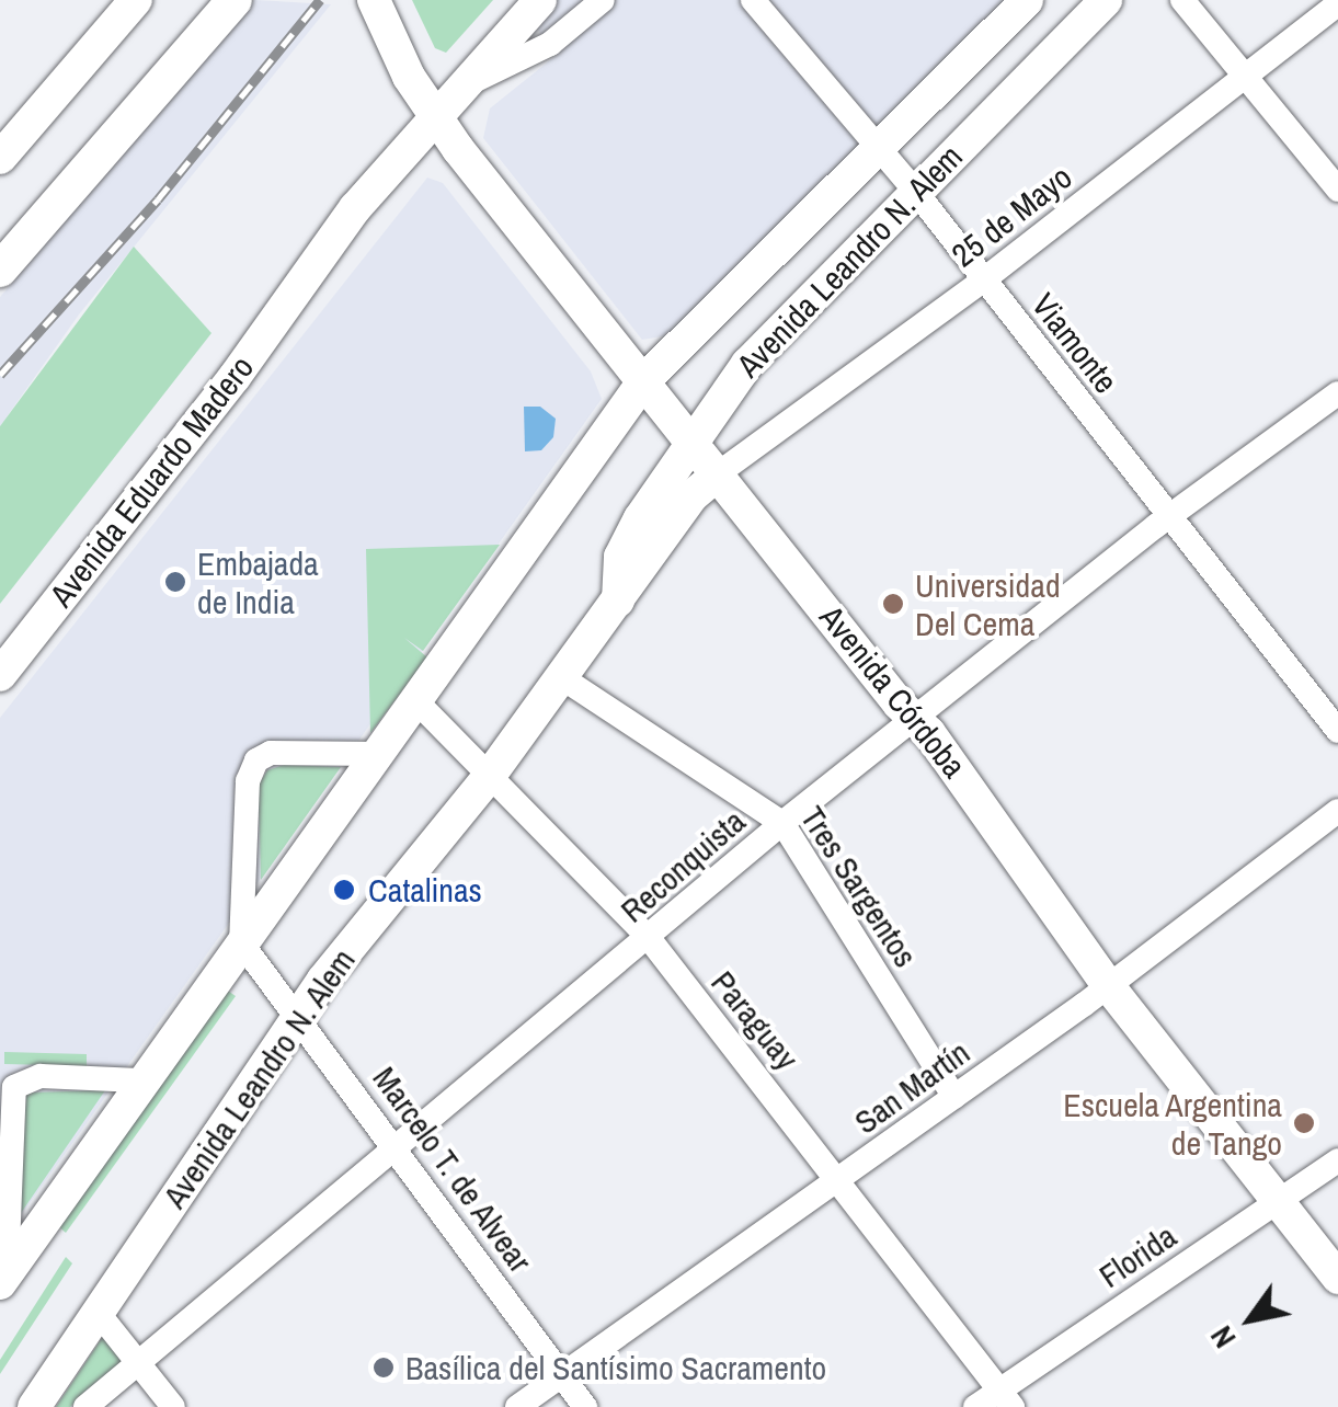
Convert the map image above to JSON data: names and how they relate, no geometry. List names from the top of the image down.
{
  "streets": {
    "main road": ["Avenida Leandro N. Alem", "Avenida Eduardo Madero", "Avenida Córdoba"],
    "street": [
      "25 de Mayo",
      "Viamonte",
      "Reconquista",
      "Tres Sargentos",
      "Paraguay",
      "San Martín",
      "Marcelo T. de Alvear",
      "Florida"
    ]
  },
  "crossings": [
    ["25 de Mayo", "Viamonte"],
    ["25 de Mayo", "Avenida Córdoba"],
    ["Avenida Leandro N. Alem", "Viamonte"],
    ["Avenida Leandro N. Alem", "Avenida Córdoba"],
    ["Avenida Leandro N. Alem", "Tres Sargentos"],
    ["Avenida Leandro N. Alem", "Paraguay"],
    ["Avenida Leandro N. Alem", "Marcelo T. de Alvear"],
    ["Viamonte", "Reconquista"],
    ["Avenida Eduardo Madero", "Avenida Córdoba"],
    ["Avenida Córdoba", "Reconquista"],
    ["Avenida Córdoba", "San Martín"],
    ["Avenida Córdoba", "Florida"],
    ["Reconquista", "Tres Sargentos"],
    ["Reconquista", "Paraguay"],
    ["Reconquista", "Marcelo T. de Alvear"],
    ["Tres Sargentos", "San Martín"],
    ["Paraguay", "San Martín"],
    ["Paraguay", "Florida"],
    ["San Martín", "Marcelo T. de Alvear"]
  ],
  "places": [
    "Embajada de India",
    "Universidad Del Cema",
    "Catalinas",
    "Escuela Argentina de Tango",
    "Basílica del Santísimo Sacramento"
  ],
  "north": "bottom left"
}
